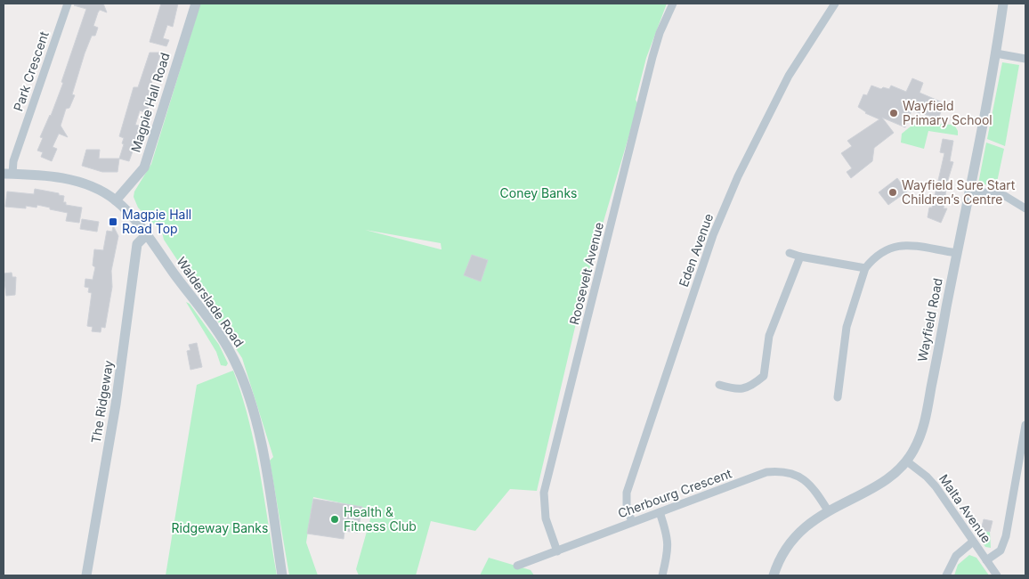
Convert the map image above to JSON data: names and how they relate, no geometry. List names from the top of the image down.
{
  "streets": {
    "street": [
      "Park Crescent",
      "Magpie Hall Road",
      "Eden Avenue",
      "Roosevelt Avenue",
      "Walderslade Road",
      "Wayfield Road",
      "The Ridgeway",
      "Cherbourg Crescent",
      "Malta Avenue"
    ]
  },
  "crossings": [
    ["Park Crescent", "Walderslade Road"],
    ["Magpie Hall Road", "Walderslade Road"],
    ["Eden Avenue", "Cherbourg Crescent"],
    ["Roosevelt Avenue", "Cherbourg Crescent"],
    ["Walderslade Road", "The Ridgeway"],
    ["Wayfield Road", "Cherbourg Crescent"],
    ["Wayfield Road", "Malta Avenue"]
  ],
  "parks": ["Coney Banks", "Ridgeway Banks"],
  "places": {
    "other": ["Wayfield Primary School", "Wayfield Sure Start Children’s Centre", "Health & Fitness Club"],
    "transit": ["Magpie Hall Road Top"]
  }
}
